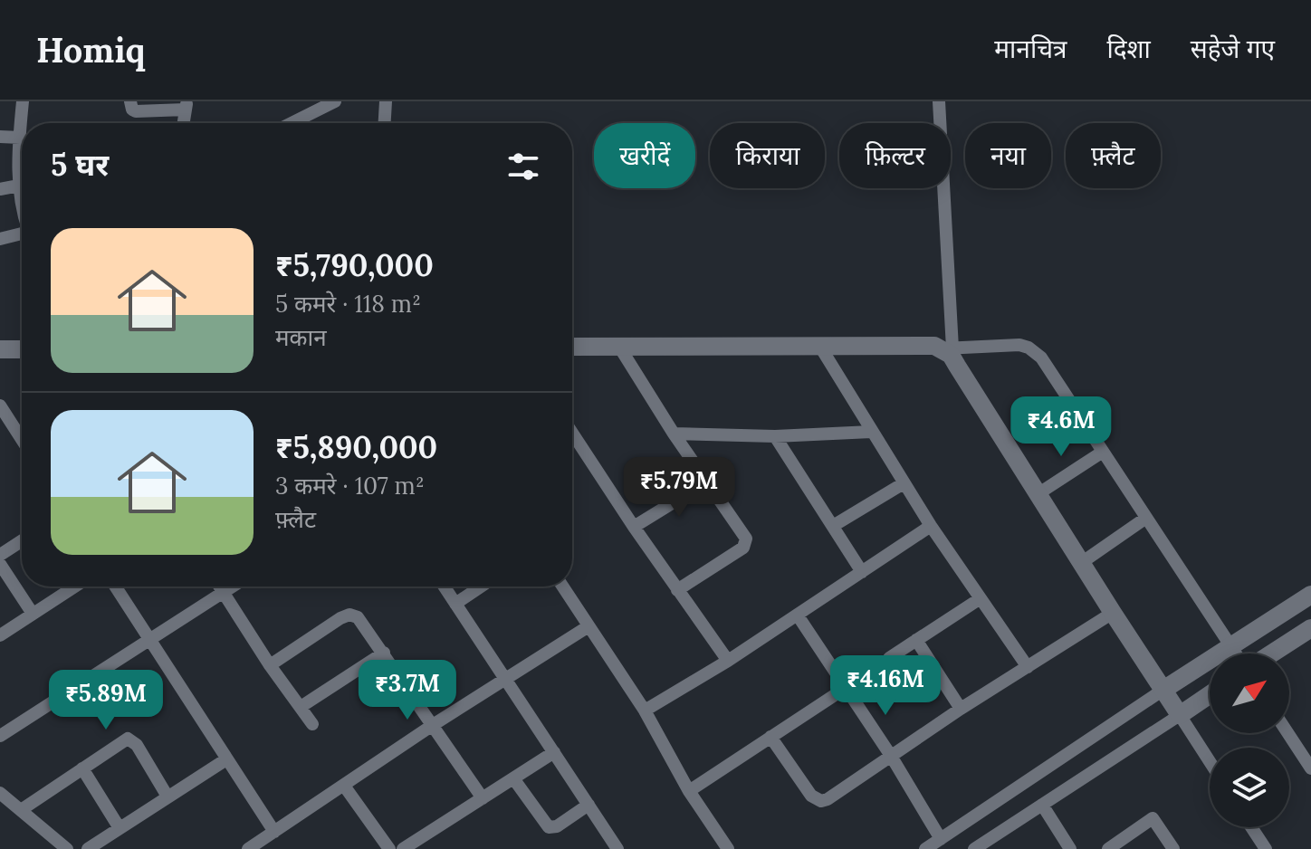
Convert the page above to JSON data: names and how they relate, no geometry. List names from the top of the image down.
{
  "north": "top right",
  "page": {
    "header": "Homiq",
    "nav": ["मानचित्र", "दिशा", "सहेजे गए"],
    "chip": [
      "खरीदें",
      "किराया",
      "फ़िल्टर",
      "नया",
      "फ़्लैट"
    ],
    "heading": "5 घर",
    "list": [
      {
        "name": "₹5,790,000",
        "note": "5 कमरे · 118 m² · मकान"
      },
      {
        "name": "₹5,890,000",
        "note": "3 कमरे · 107 m² · फ़्लैट"
      }
    ],
    "price": [
      "₹4.6M",
      "₹5.79M",
      "₹4.16M",
      "₹3.7M",
      "₹5.89M"
    ]
  }
}
